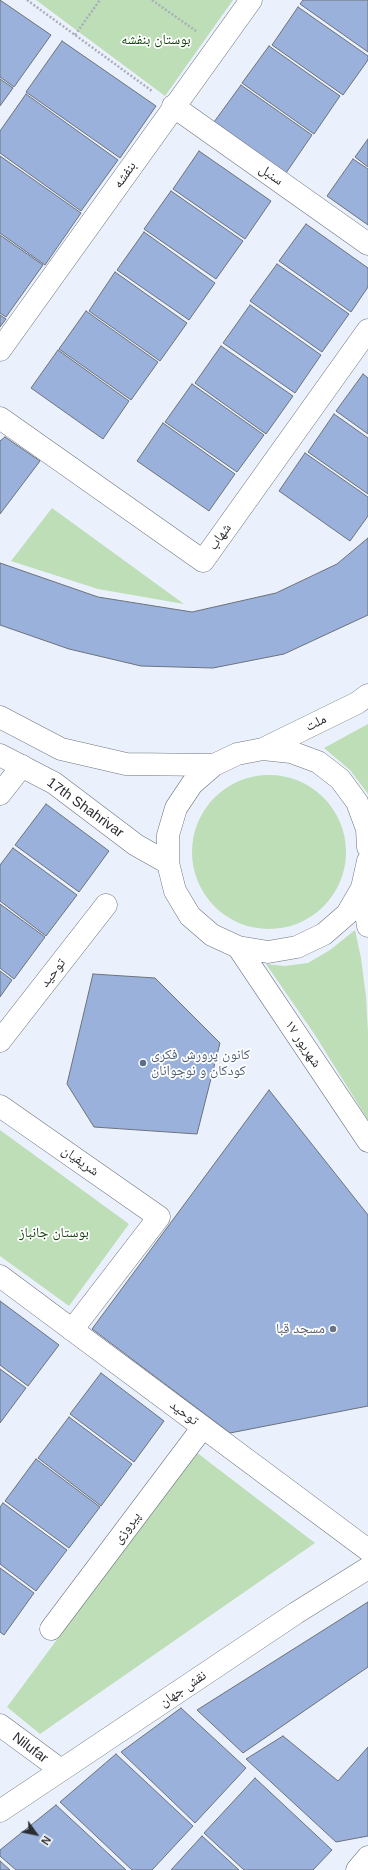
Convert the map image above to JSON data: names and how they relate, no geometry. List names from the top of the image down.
{
  "streets": {
    "street": [
      "بنفشه",
      "سنبل",
      "شهاب",
      "ملت",
      "17th Shahrivar",
      "توحید",
      "۱۷ شهریور",
      "شریفیان",
      "پیروزی",
      "نقش جهان",
      "Nilufar"
    ]
  },
  "crossings": [
    ["بنفشه", "سنبل"],
    ["توحید", "شریفیان"],
    ["توحید", "پیروزی"],
    ["نقش جهان", "Nilufar"]
  ],
  "parks": ["بوستان بنفشه", "بوستان جانباز"],
  "places": ["کانون پرورش فکری کودکان و نوجوانان", "مسجد قبا"],
  "north": "bottom right"
}
